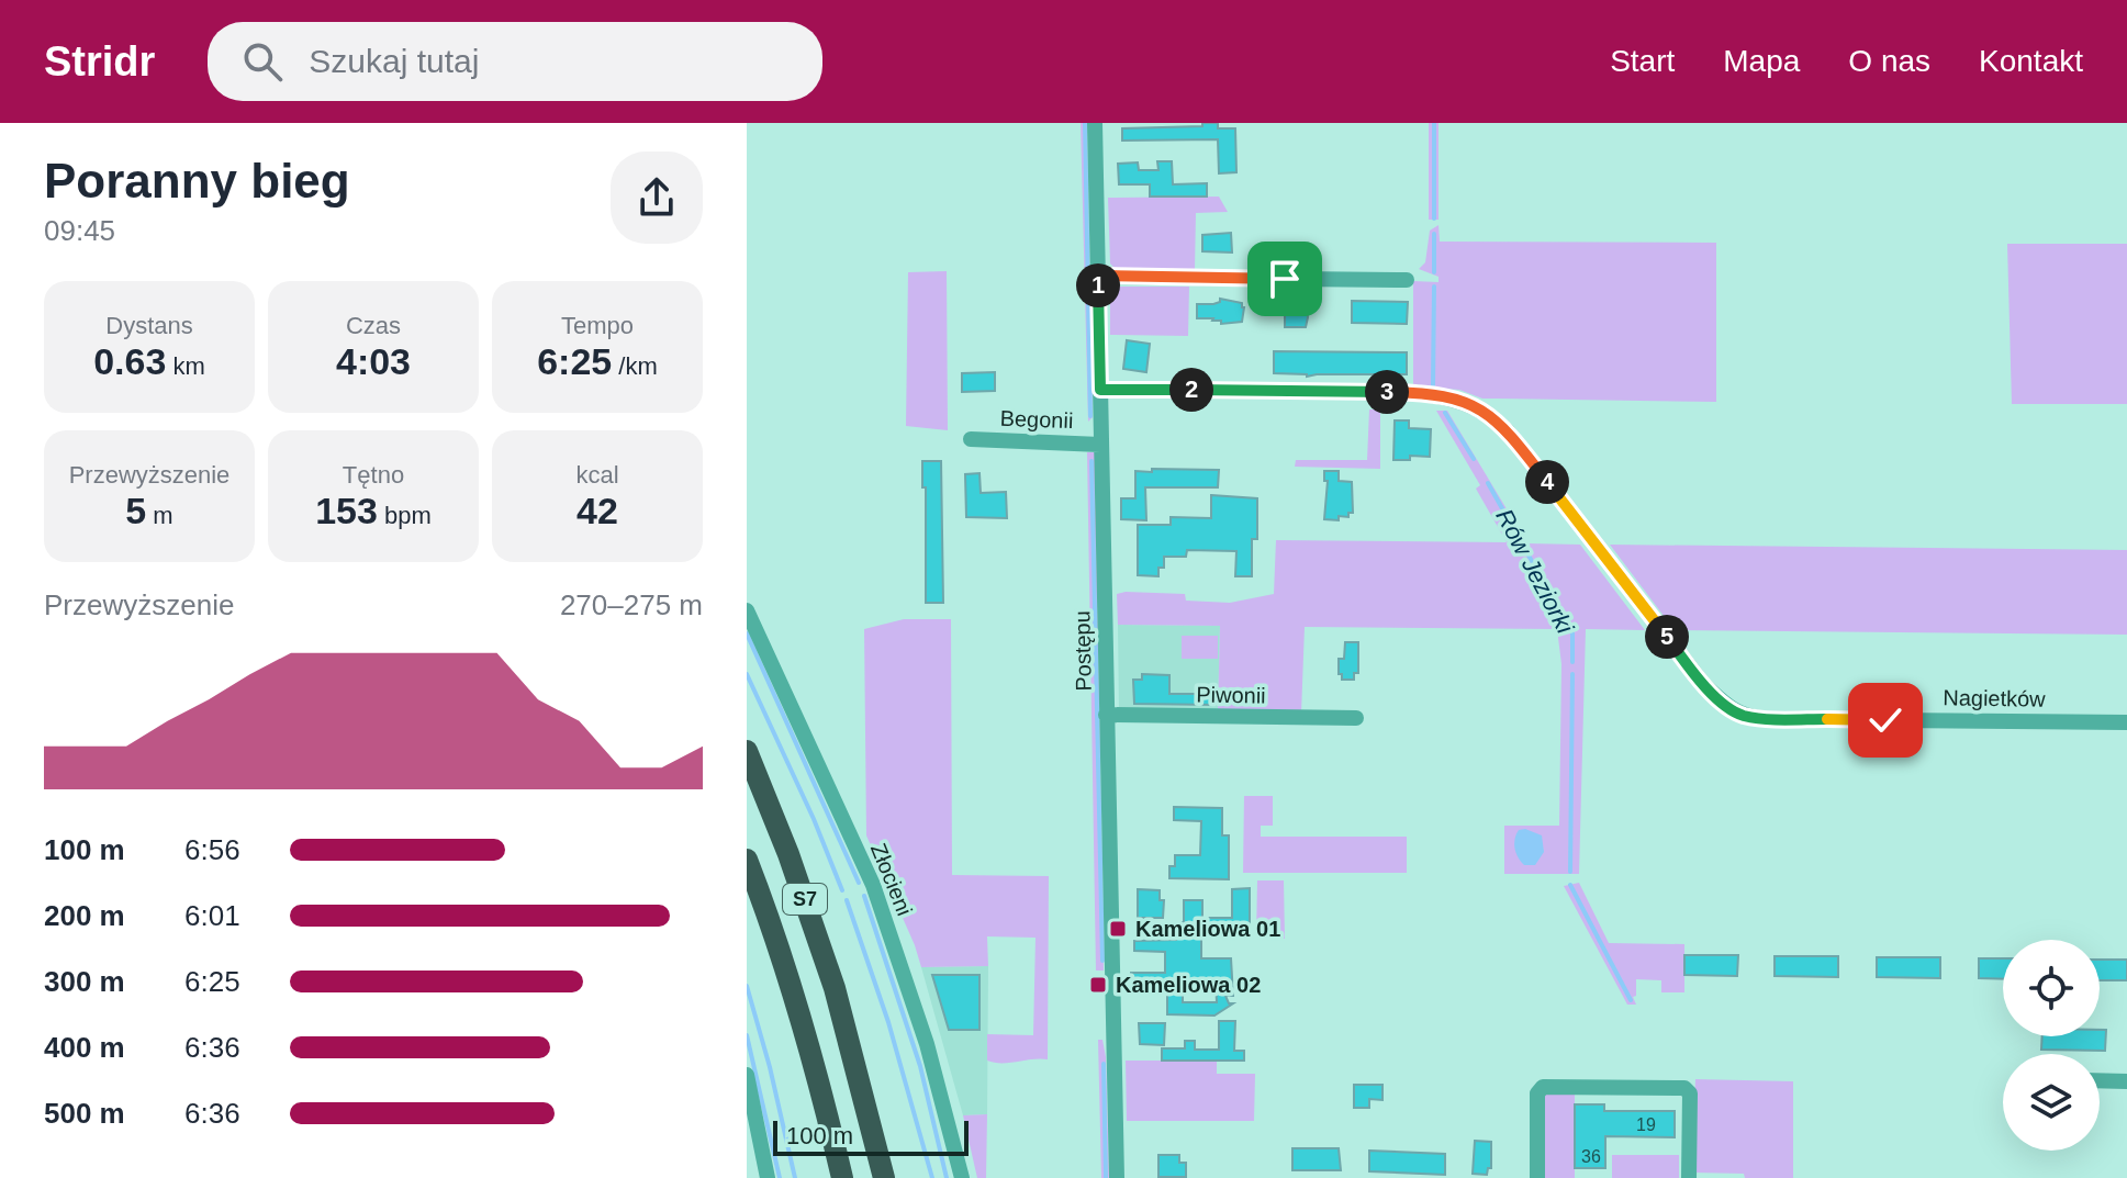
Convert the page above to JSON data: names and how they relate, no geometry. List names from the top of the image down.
{
  "streets": {
    "highway": ["S7"],
    "street": [
      "Begonii",
      "Postępu",
      "Piwonii",
      "Nagietków",
      "Złocieni"
    ]
  },
  "crossings": [
    ["Begonii", "Postępu"],
    ["Postępu", "Piwonii"],
    ["Postępu", "Nagietków"]
  ],
  "water": ["Rów Jeziorki"],
  "places": {
    "transit": ["Kameliowa 01", "Kameliowa 02"]
  },
  "house_numbers": ["19", "36"],
  "scale_bar": "100 m",
  "page": {
    "header": "Stridr",
    "search": "Szukaj tutaj",
    "nav": [
      "Start",
      "Mapa",
      "O nas",
      "Kontakt"
    ],
    "heading": ["Poranny bieg", "09:45"],
    "pins": [
      "1",
      "2",
      "3",
      "4",
      "5"
    ],
    "stats": [
      ["Dystans", "0.63 km"],
      ["Czas", "4:03"],
      ["Tempo", "6:25 /km"],
      ["Przewyższenie", "5 m"],
      ["Tętno", "153 bpm"],
      ["kcal", "42"]
    ],
    "chart": ["Przewyższenie", "270–275 m"],
    "list": [
      {
        "name": "100 m",
        "note": "6:56"
      },
      {
        "name": "200 m",
        "note": "6:01"
      },
      {
        "name": "300 m",
        "note": "6:25"
      },
      {
        "name": "400 m",
        "note": "6:36"
      },
      {
        "name": "500 m",
        "note": "6:36"
      }
    ],
    "scale": "100 m"
  }
}
